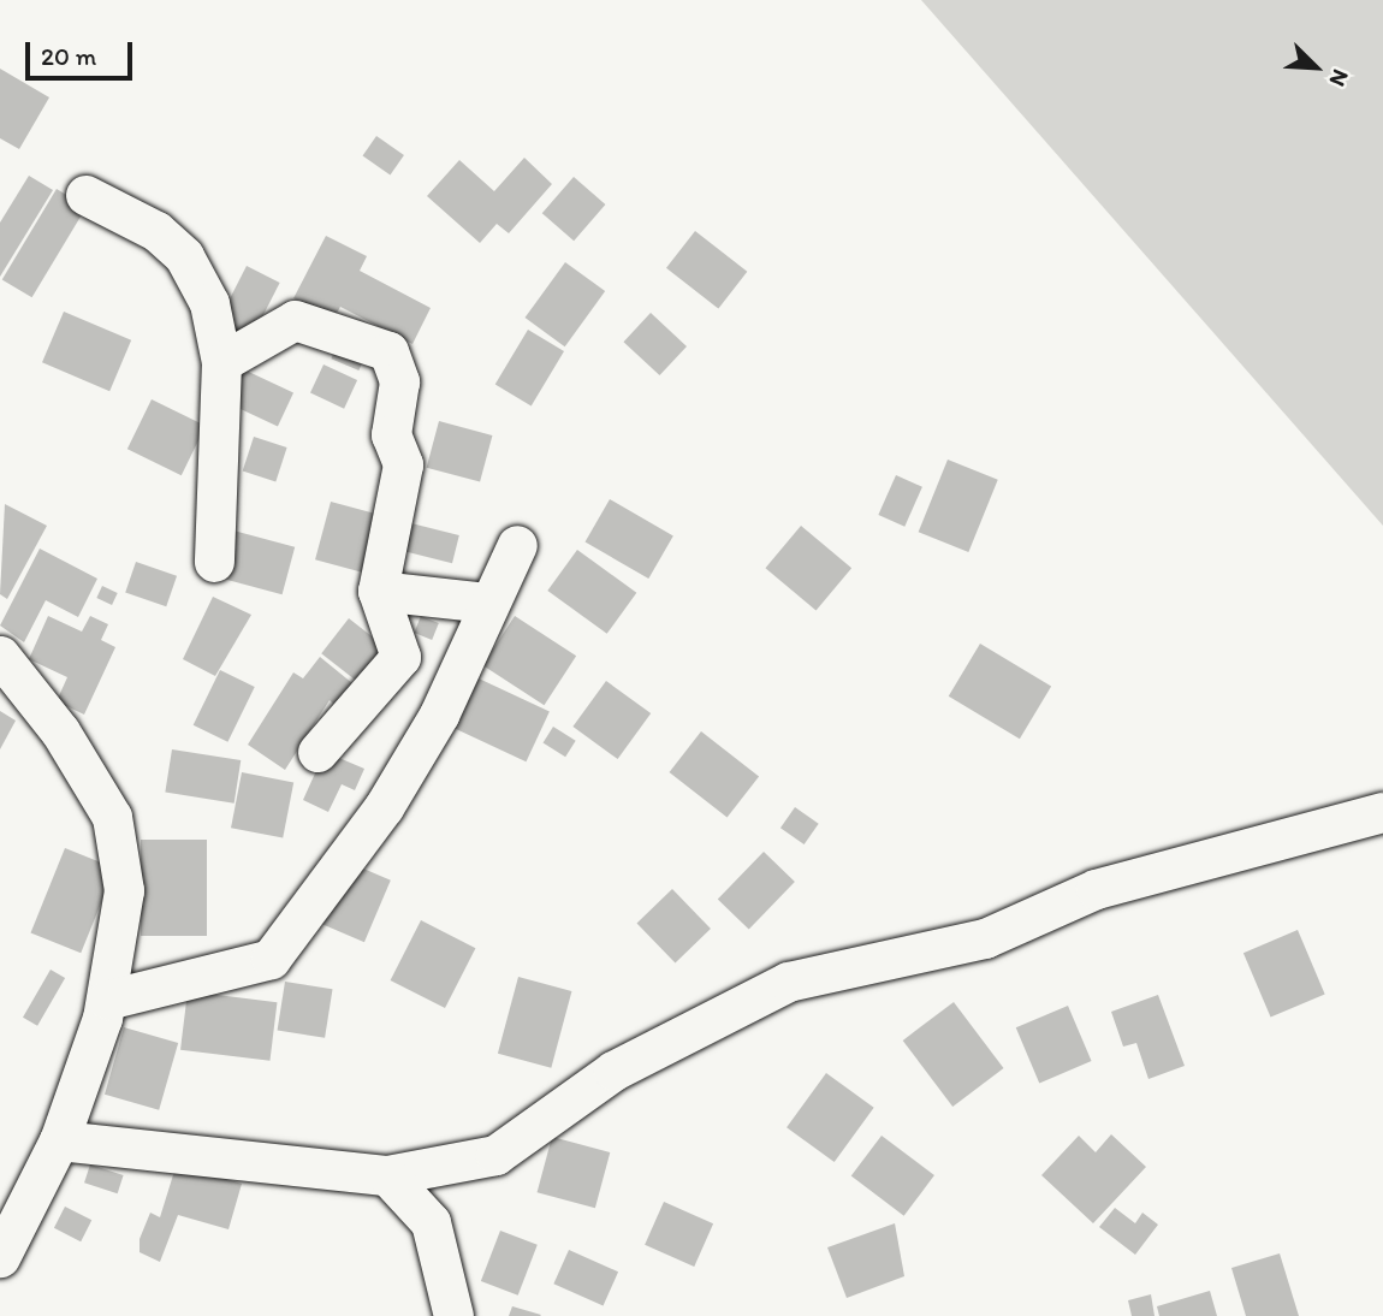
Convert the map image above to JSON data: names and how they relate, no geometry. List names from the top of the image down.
{
  "scale_bar": "20 m",
  "north": "bottom right"
}
